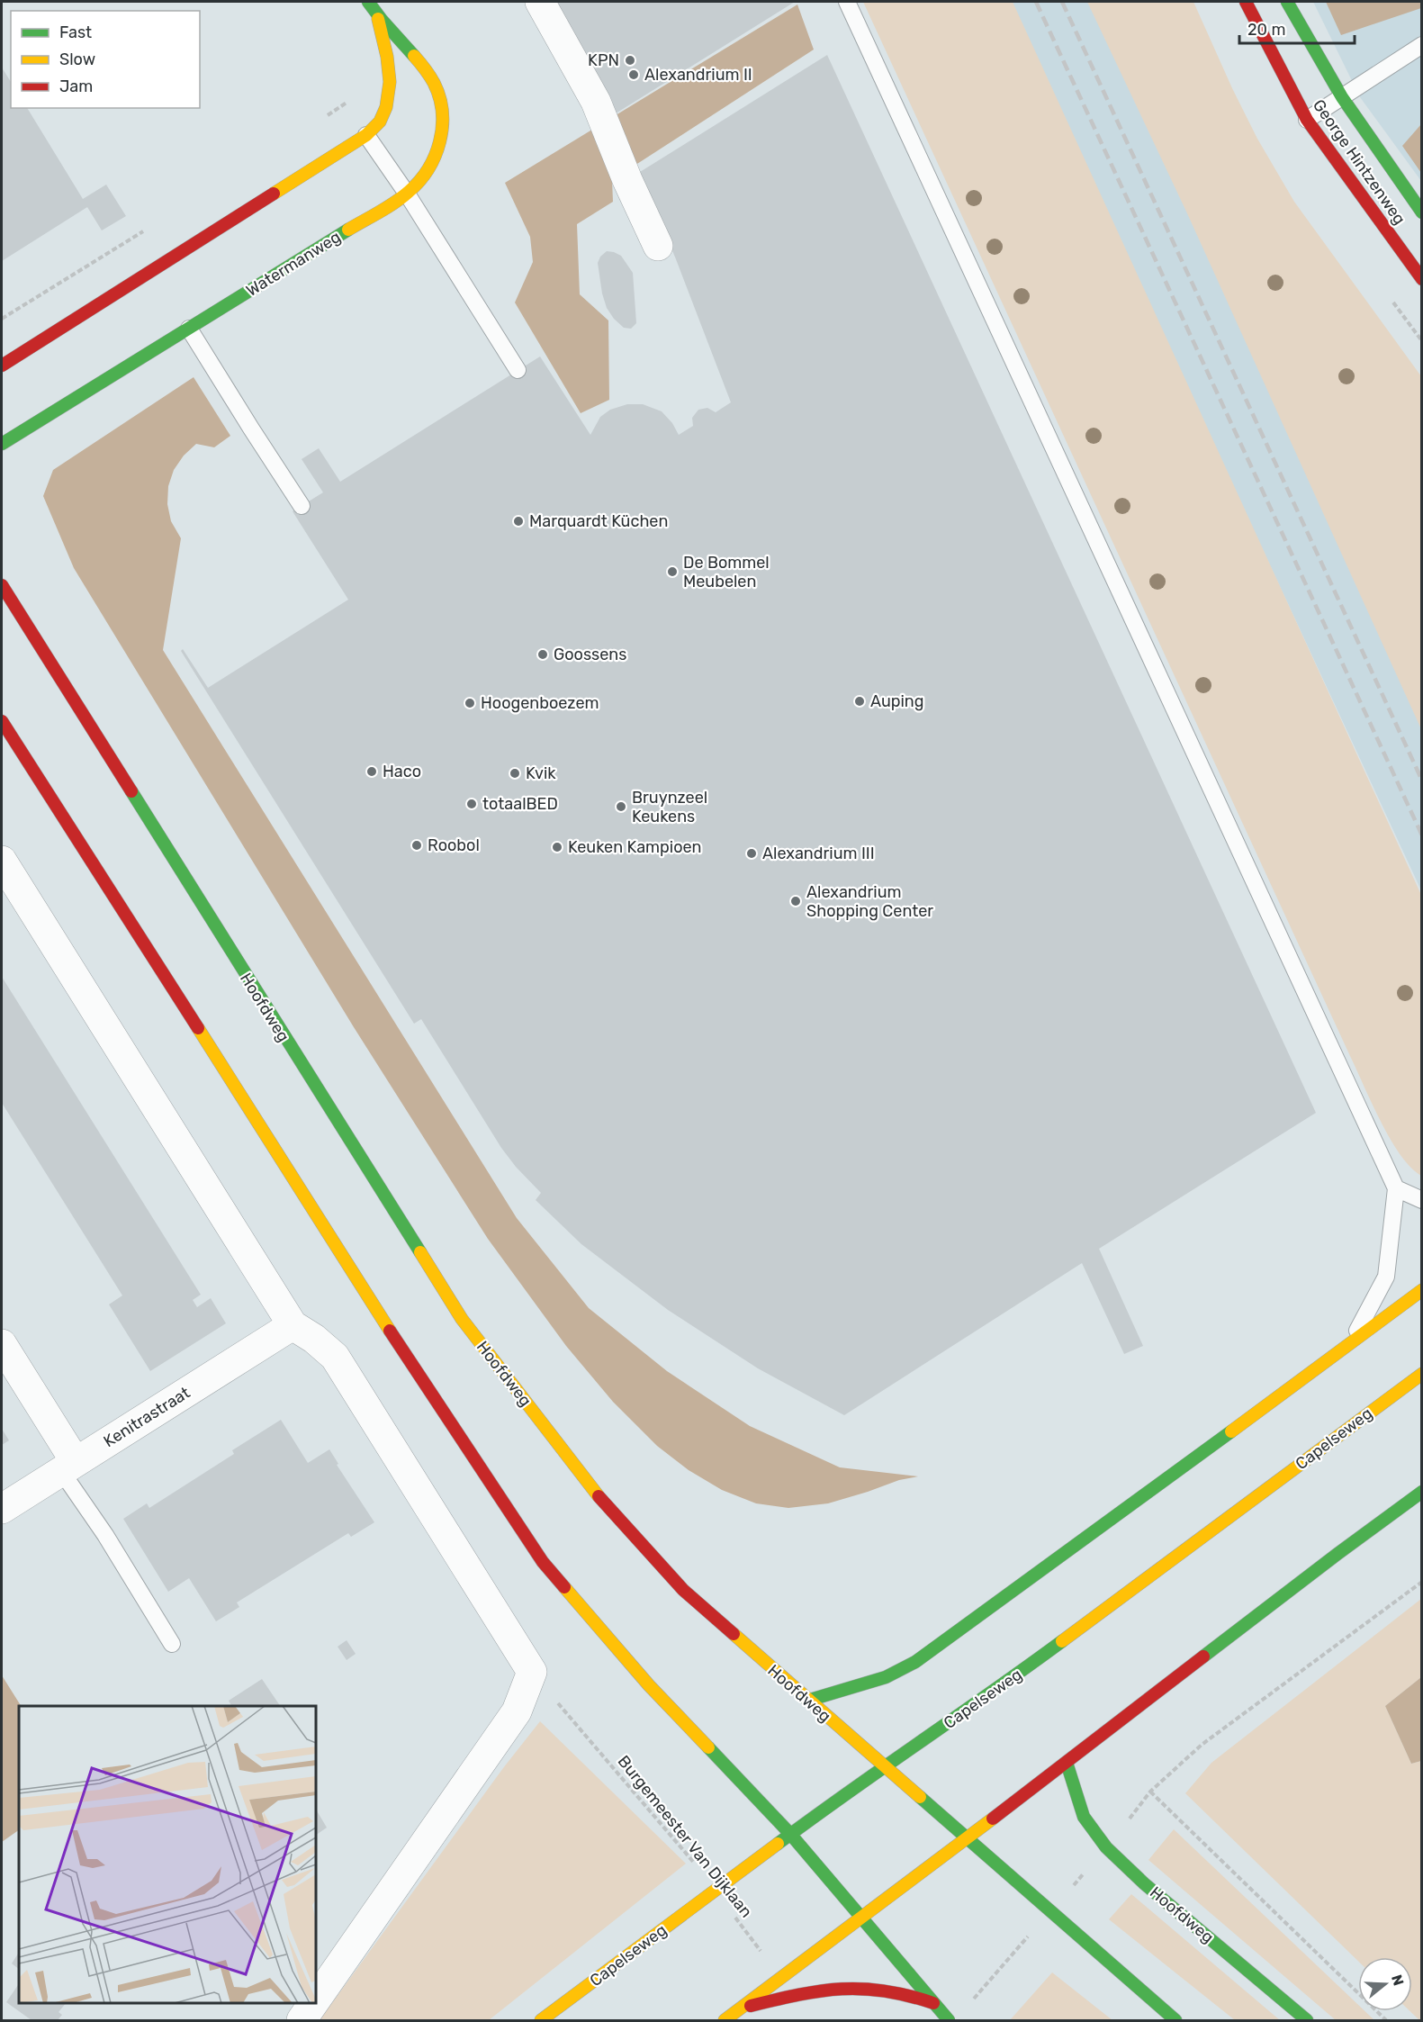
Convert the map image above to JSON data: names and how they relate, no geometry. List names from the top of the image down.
{
  "streets": {
    "main road": [
      "George Hintzenweg",
      "Watermanweg",
      "Hoofdweg",
      "Capelseweg"
    ],
    "street": ["Kenitrastraat"],
    "path": ["Burgemeester Van Dijklaan"]
  },
  "crossings": [
    ["Hoofdweg", "Capelseweg"],
    ["Capelseweg", "Burgemeester Van Dijklaan"]
  ],
  "places": [
    "KPN",
    "Alexandrium II",
    "Marquardt Küchen",
    "De Bommel Meubelen",
    "Goossens",
    "Auping",
    "Hoogenboezem",
    "Haco",
    "Kvik",
    "totaalBED",
    "Bruynzeel Keukens",
    "Roobol",
    "Keuken Kampioen",
    "Alexandrium III",
    "Alexandrium Shopping Center"
  ],
  "legend": ["Fast", "Slow", "Jam"],
  "scale_bar": "20 m",
  "north": "right"
}
